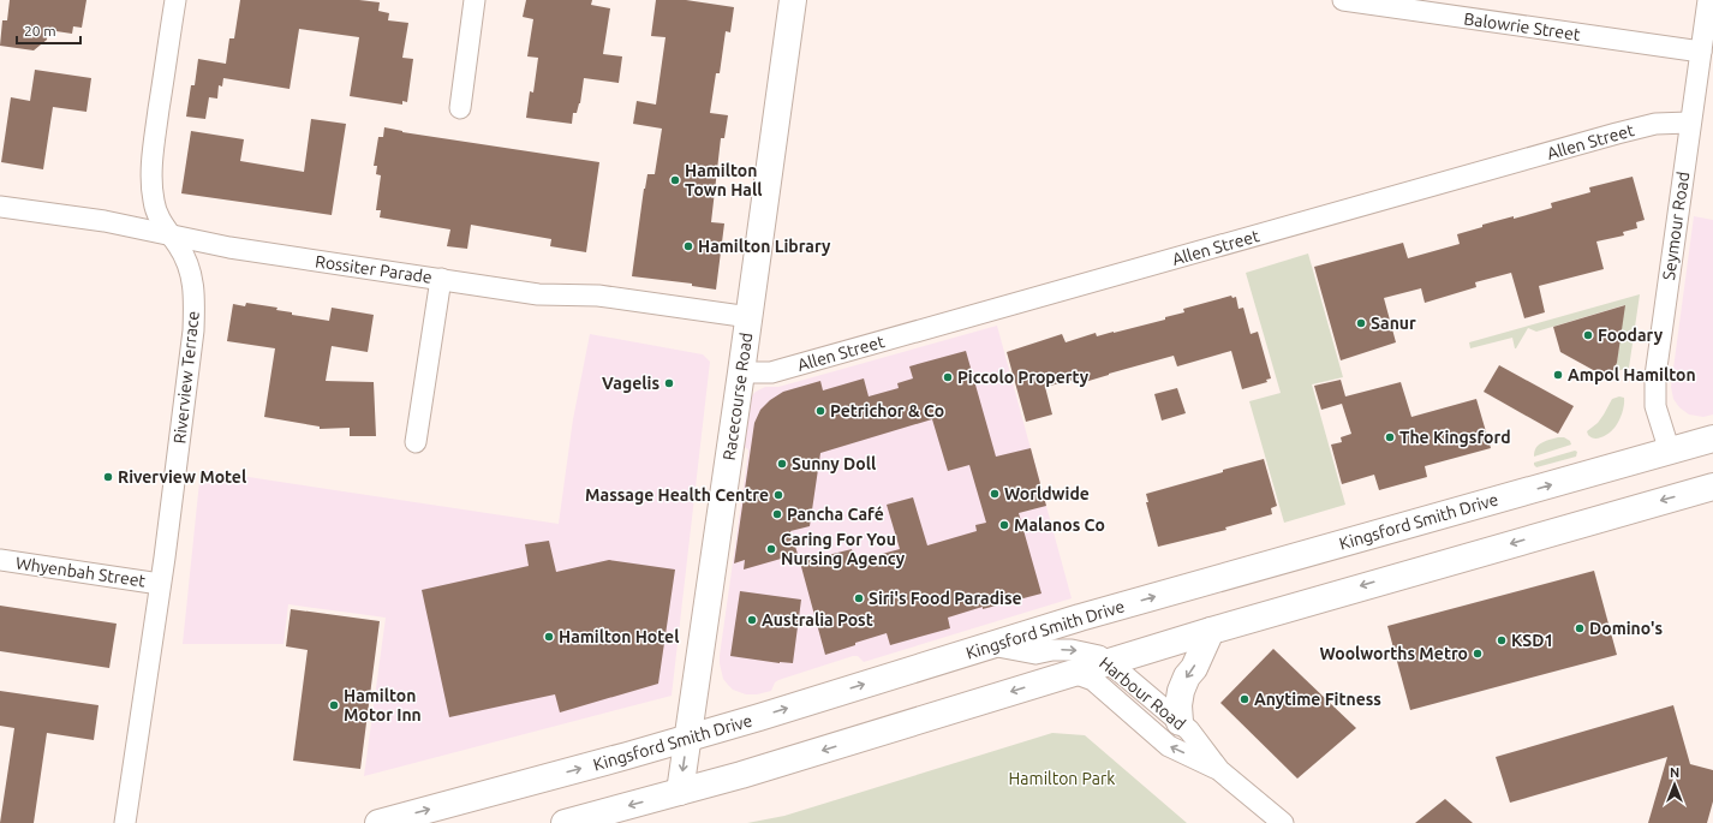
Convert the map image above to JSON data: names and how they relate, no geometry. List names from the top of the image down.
{
  "streets": {
    "main road": ["Racecourse Road", "Kingsford Smith Drive"],
    "street": [
      "Balowrie Street",
      "Allen Street",
      "Seymour Road",
      "Rossiter Parade",
      "Riverview Terrace",
      "Whyenbah Street",
      "Harbour Road"
    ]
  },
  "crossings": [
    ["Balowrie Street", "Seymour Road"],
    ["Allen Street", "Seymour Road"],
    ["Allen Street", "Racecourse Road"],
    ["Seymour Road", "Kingsford Smith Drive"],
    ["Rossiter Parade", "Riverview Terrace"],
    ["Rossiter Parade", "Racecourse Road"],
    ["Riverview Terrace", "Whyenbah Street"],
    ["Racecourse Road", "Kingsford Smith Drive"],
    ["Kingsford Smith Drive", "Harbour Road"]
  ],
  "parks": ["Hamilton Park"],
  "places": [
    "Hamilton Town Hall",
    "Hamilton Library",
    "Sanur",
    "Foodary",
    "Ampol Hamilton",
    "Piccolo Property",
    "Vagelis",
    "Petrichor & Co",
    "The Kingsford",
    "Sunny Doll",
    "Riverview Motel",
    "Worldwide",
    "Massage Health Centre",
    "Pancha Café",
    "Malanos Co",
    "Caring For You Nursing Agency",
    "Siri's Food Paradise",
    "Australia Post",
    "Domino's",
    "Hamilton Hotel",
    "KSD1",
    "Woolworths Metro",
    "Anytime Fitness",
    "Hamilton Motor Inn"
  ],
  "scale_bar": "20 m",
  "north": "top"
}
